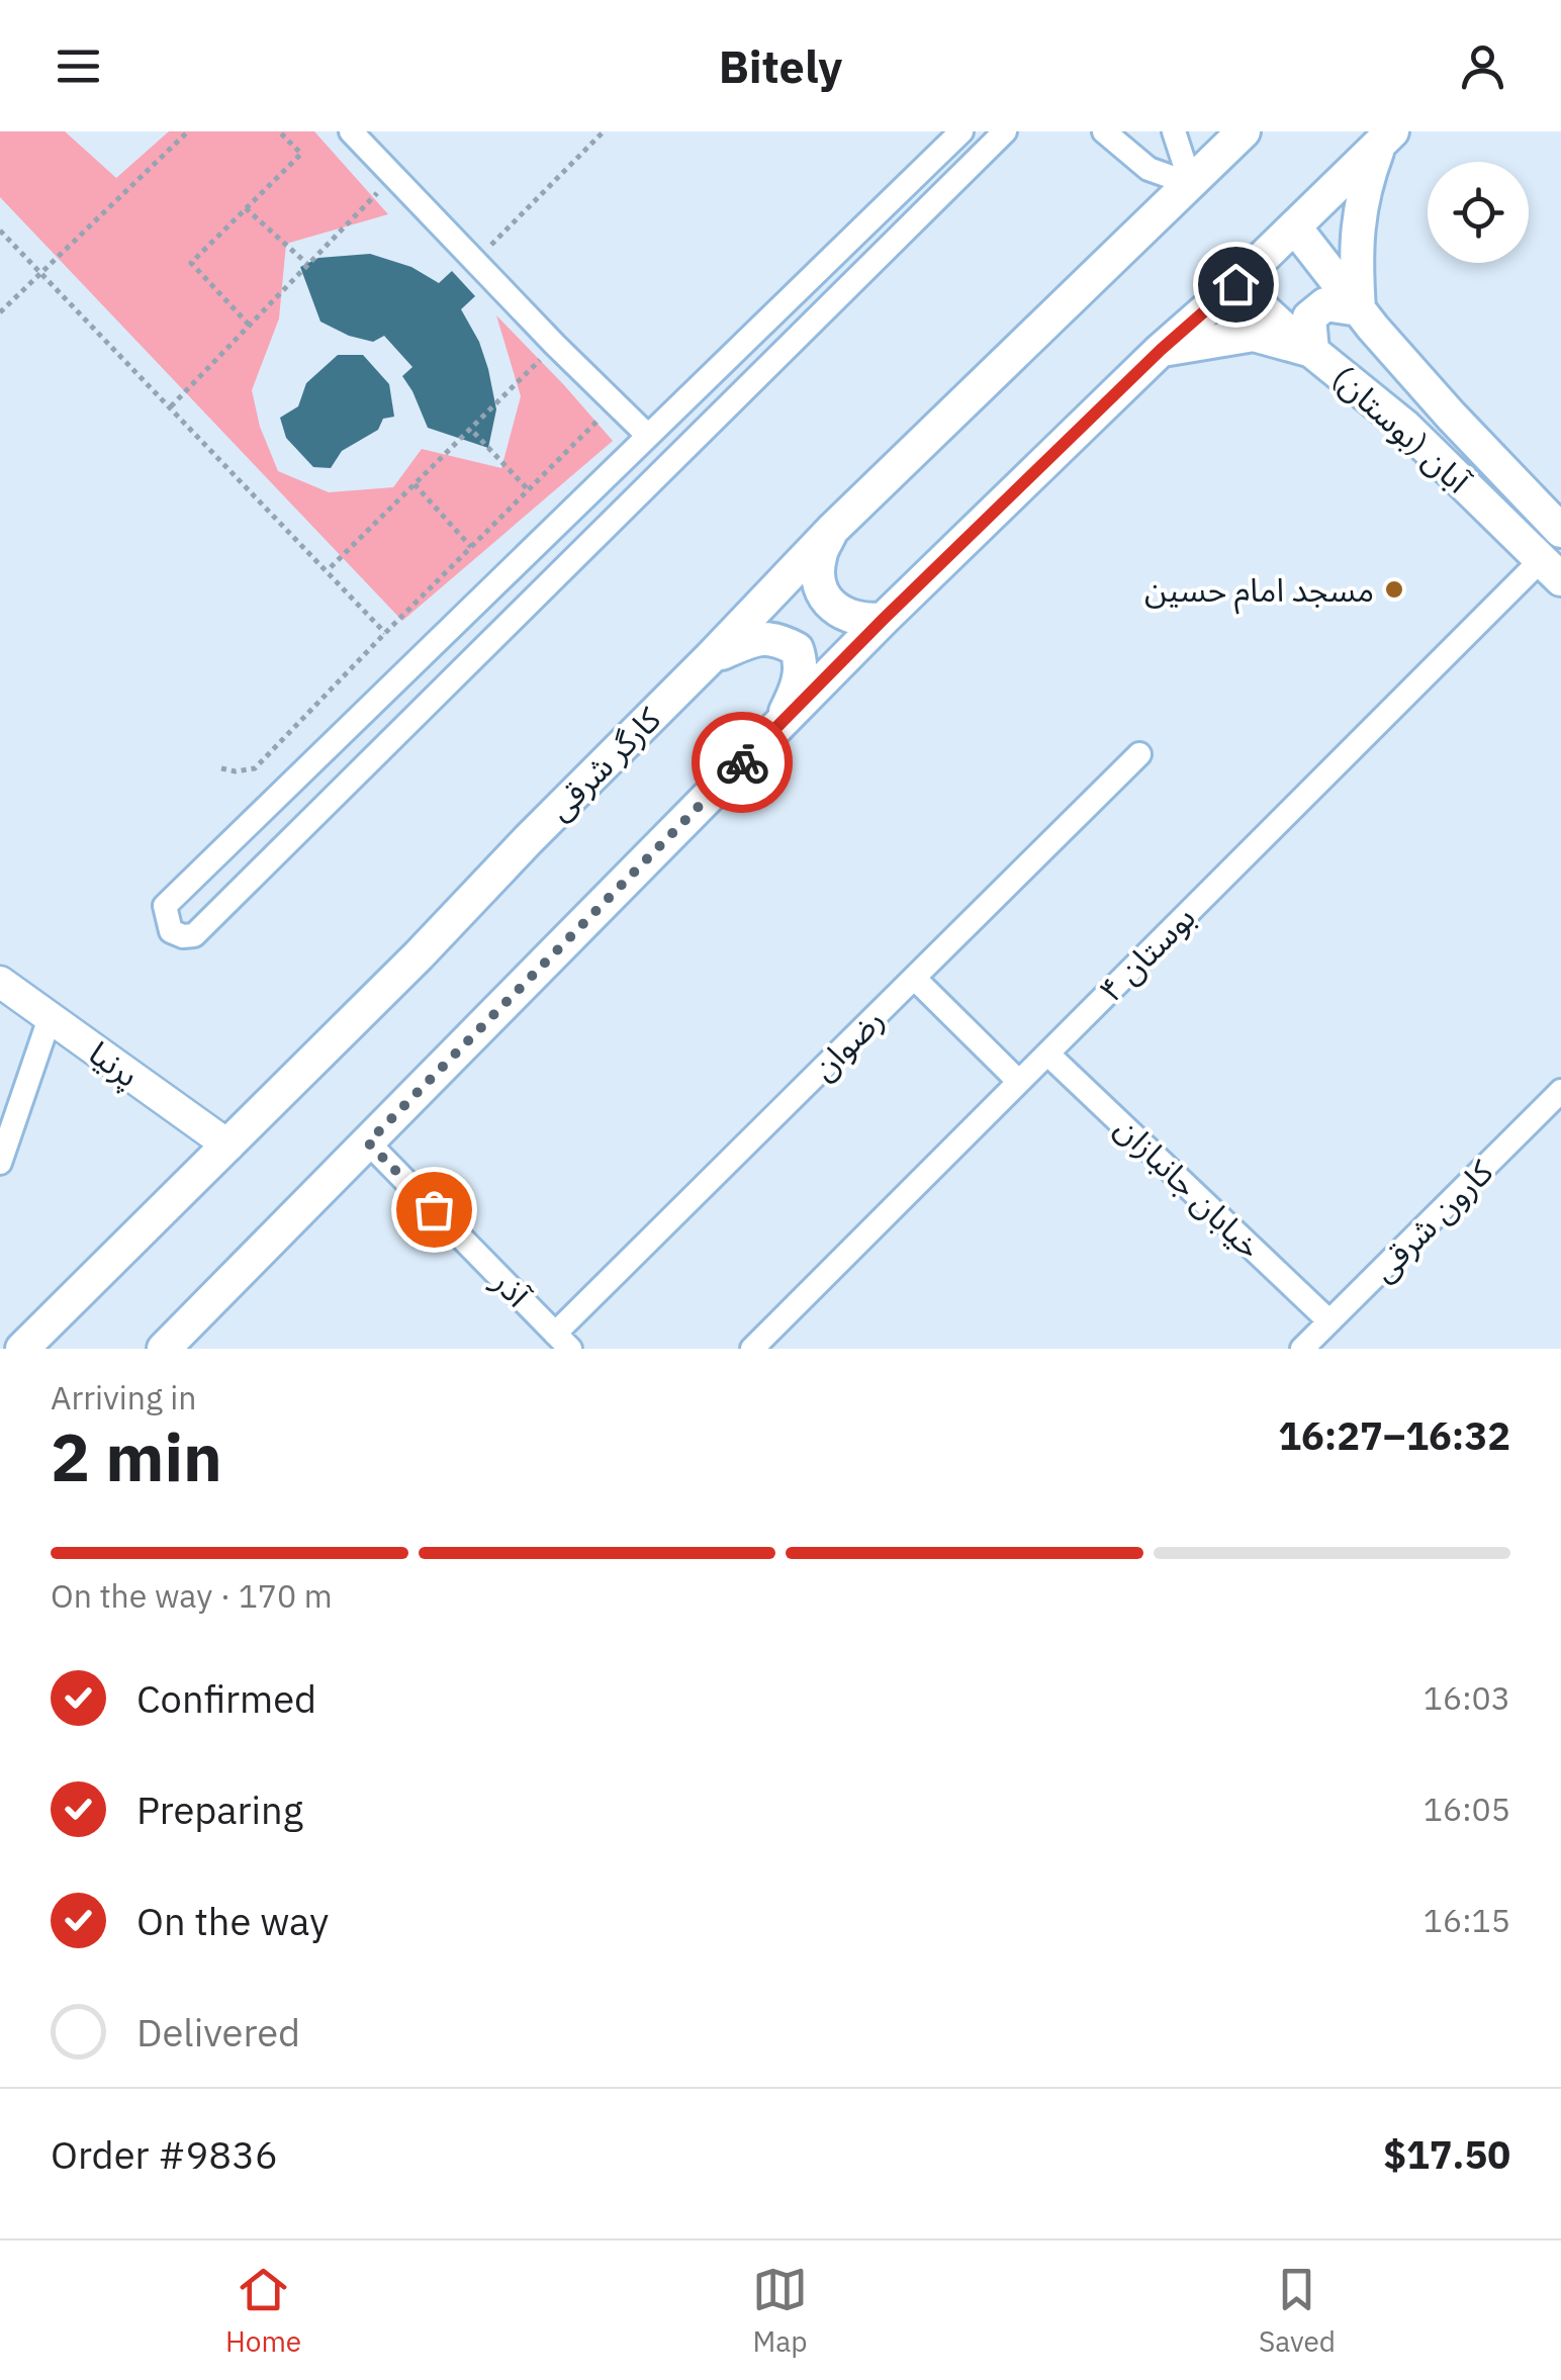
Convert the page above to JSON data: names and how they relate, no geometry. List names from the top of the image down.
{
  "streets": {
    "main road": ["آبان (بوستان)", "کارگر شرقی"],
    "street": [
      "بوستان ۴",
      "رضوان",
      "پرنیا",
      "خیابان جانبازان",
      "کارون شرقی",
      "آذر"
    ]
  },
  "crossings": [
    ["آبان (بوستان)", "بوستان ۴"],
    ["کارگر شرقی", "پرنیا"],
    ["بوستان ۴", "خیابان جانبازان"],
    ["رضوان", "آذر"],
    ["خیابان جانبازان", "کارون شرقی"]
  ],
  "places": ["مسجد امام حسین"],
  "page": {
    "header": "Bitely",
    "heading": ["2 min", "Arriving in", "16:27–16:32"],
    "panel": ["Order #9836", "$17.50"],
    "bar": "On the way · 170 m",
    "list": [
      ["Confirmed", "16:03"],
      ["Preparing", "16:05"],
      ["On the way", "16:15"],
      "Delivered"
    ],
    "tabs": ["Home", "Map", "Saved"]
  }
}
